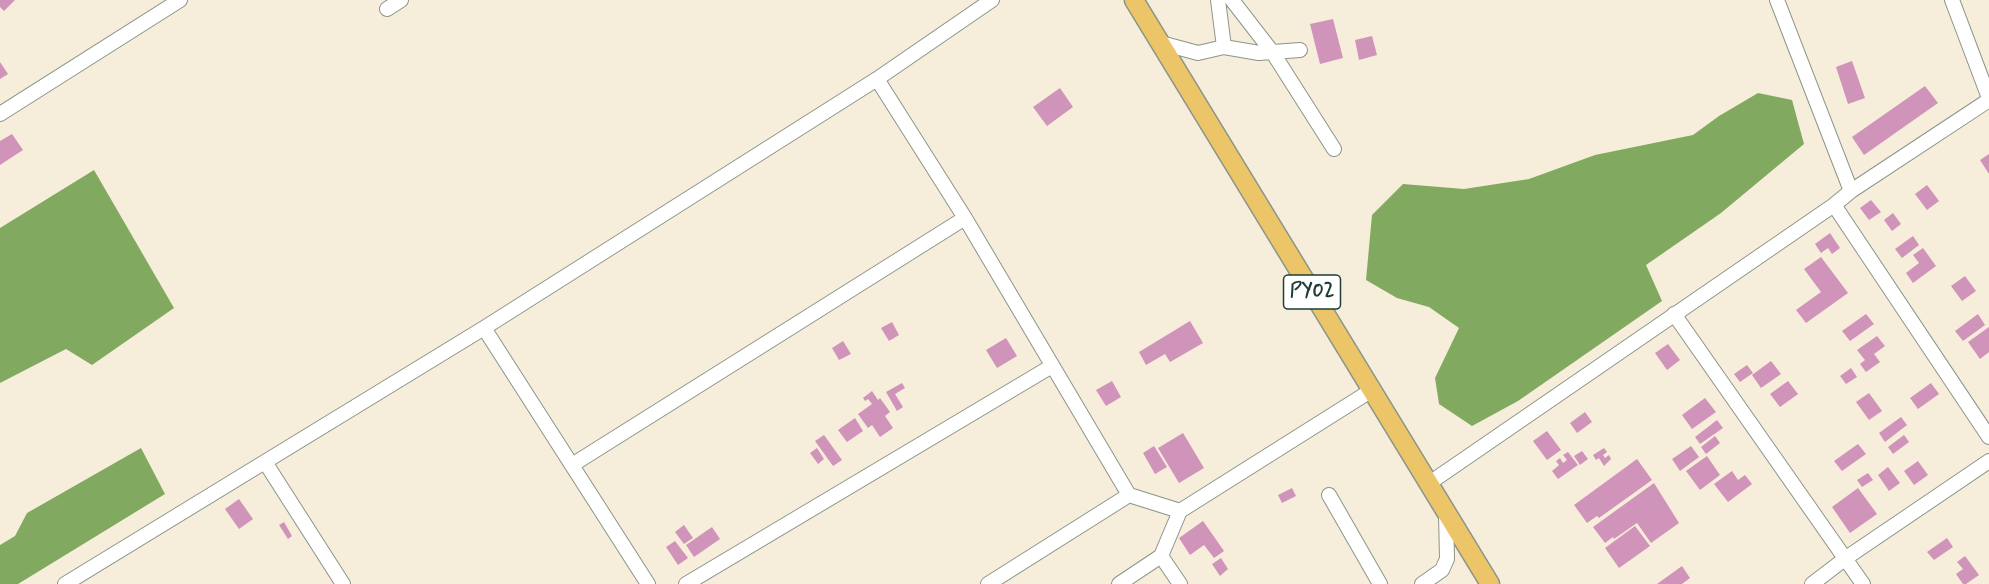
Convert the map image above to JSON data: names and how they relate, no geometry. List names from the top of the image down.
{
  "streets": {
    "main road": ["PY02"]
  }
}
